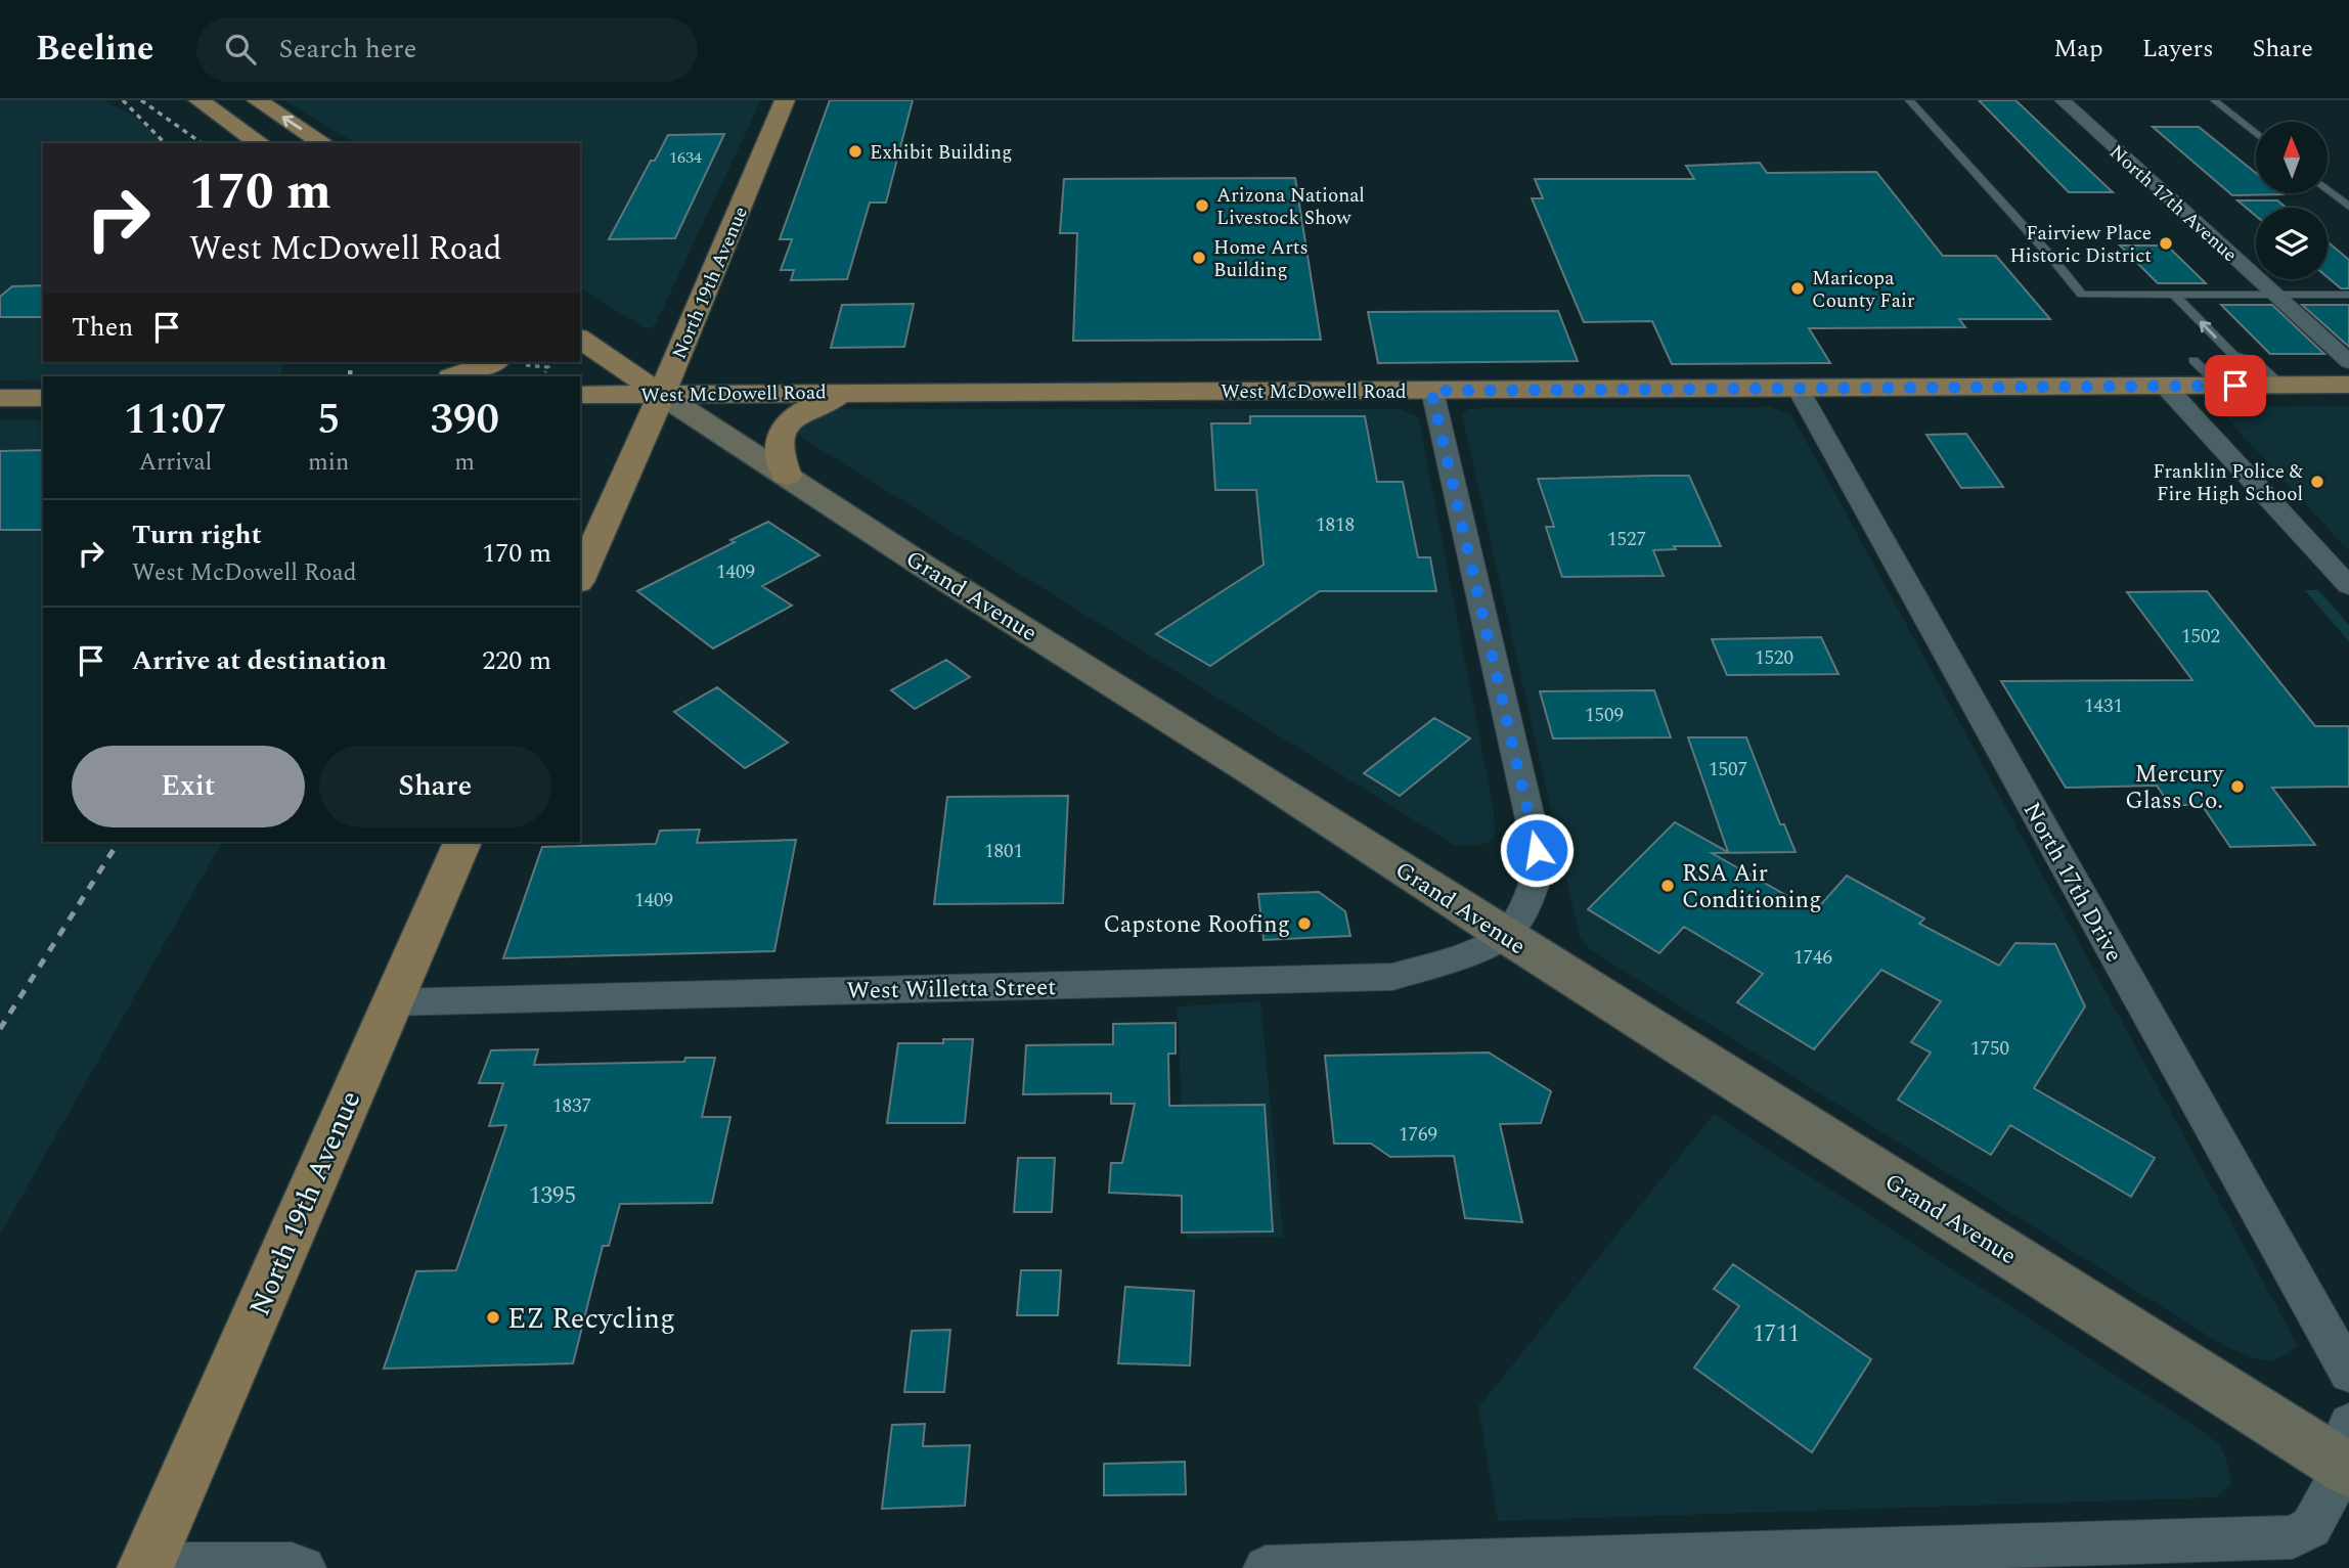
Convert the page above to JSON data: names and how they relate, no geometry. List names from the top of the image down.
{
  "streets": {
    "main road": ["North 19th Avenue", "West McDowell Road", "Grand Avenue"],
    "street": ["North 17th Avenue", "North 17th Drive", "West Willetta Street"]
  },
  "crossings": [
    ["North 19th Avenue", "West McDowell Road"],
    ["North 19th Avenue", "Grand Avenue"],
    ["North 19th Avenue", "West Willetta Street"],
    ["West McDowell Road", "Grand Avenue"],
    ["West McDowell Road", "North 17th Drive"],
    ["Grand Avenue", "West Willetta Street"]
  ],
  "places": [
    "Exhibit Building",
    "Arizona National Livestock Show",
    "Fairview Place Historic District",
    "Home Arts Building",
    "Maricopa County Fair",
    "Franklin Police & Fire High School",
    "Mercury Glass Co.",
    "RSA Air Conditioning",
    "Capstone Roofing",
    "EZ Recycling"
  ],
  "house_numbers": [
    "1634",
    "1818",
    "1527",
    "1409",
    "1502",
    "1520",
    "1431",
    "1509",
    "1507",
    "1801",
    "1409",
    "1746",
    "1750",
    "1837",
    "1769",
    "1395",
    "1711"
  ],
  "north": "top",
  "page": {
    "header": "Beeline",
    "search": "Search here",
    "nav": ["Map", "Layers", "Share"],
    "turn": ["170 m", "West McDowell Road"],
    "then": "Then",
    "eta": [
      "11:07",
      "Arrival",
      "5",
      "min",
      "390",
      "m"
    ],
    "list": [
      {
        "name": "Turn right",
        "note": "West McDowell Road",
        "value": "170 m"
      },
      {
        "name": "Arrive at destination",
        "value": "220 m"
      }
    ],
    "buttons": ["Exit", "Share"]
  }
}
